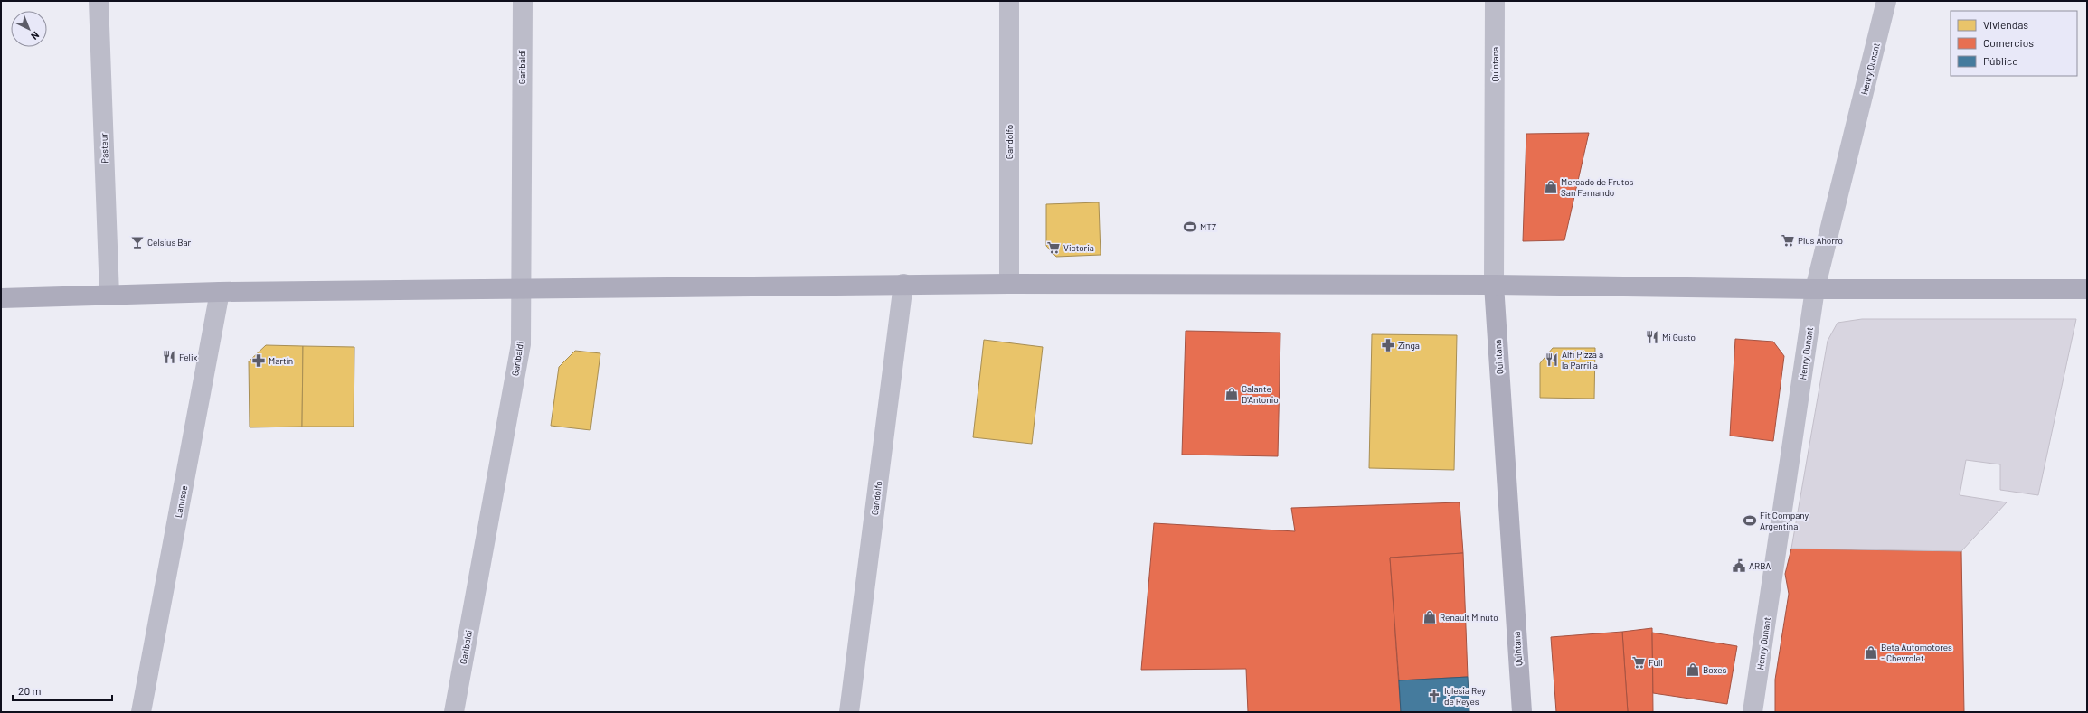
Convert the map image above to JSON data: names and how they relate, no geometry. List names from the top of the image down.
{
  "streets": {
    "main road": ["Quintana"],
    "street": [
      "Garibaldi",
      "Henry Dunant",
      "Gandolfo",
      "Pasteur",
      "Lanusse"
    ]
  },
  "places": {
    "shop": [
      "Mercado de Frutos San Fernando",
      "Galante D'Antonio",
      "Renault Minuto",
      "Beta Automotores - Chevrolet",
      "Boxes"
    ],
    "sports": ["MTZ", "Fit Company Argentina"],
    "supermarket": ["Plus Ahorro", "Victoria", "Full"],
    "bar": ["Celsius Bar"],
    "restaurant": ["Mi Gusto", "Felix", "Alfi Pizza a la Parrilla"],
    "pharmacy": ["Zinga", "Martín"],
    "public building": ["ARBA"],
    "church": ["Iglesia Rey de Reyes"]
  },
  "legend": ["Viviendas", "Comercios", "Público"],
  "scale_bar": "20 m",
  "north": "bottom right"
}
